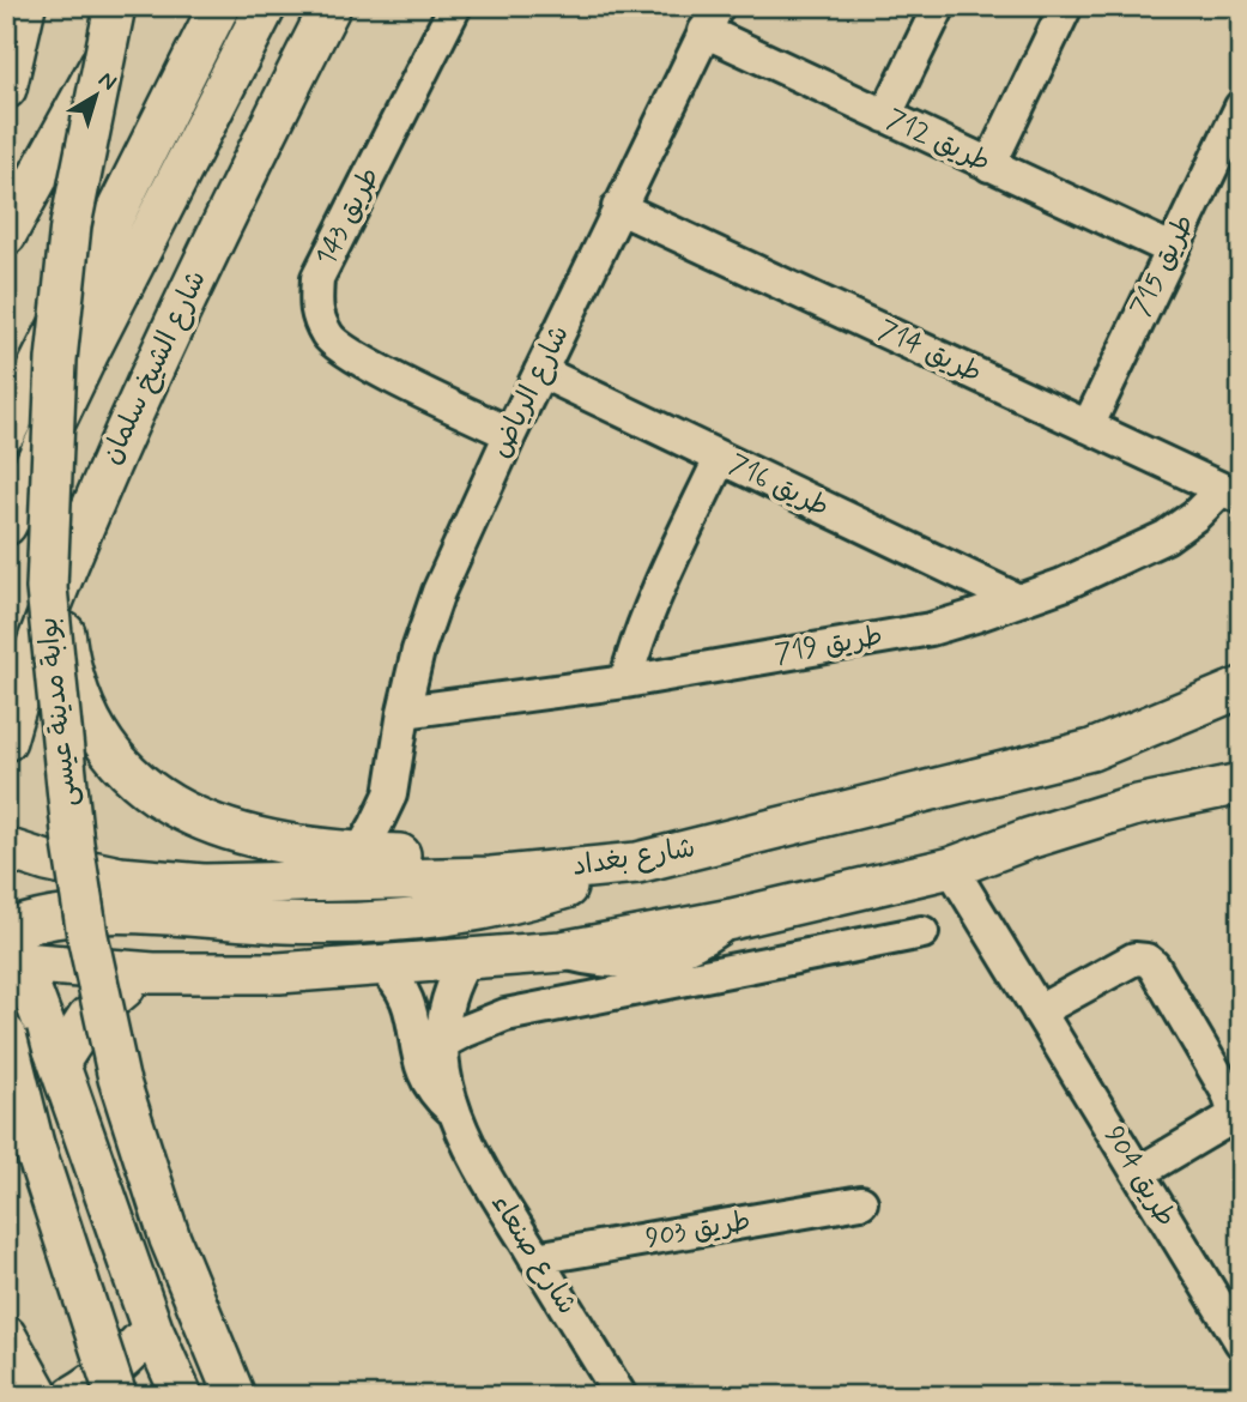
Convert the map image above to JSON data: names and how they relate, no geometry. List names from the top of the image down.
{
  "streets": {
    "main road": ["شارع الشيخ سلمان", "بوابة مدينة عيسى", "شارع بغداد"],
    "street": [
      "طريق 712",
      "طريق 143",
      "طريق 715",
      "طريق 714",
      "شارع الرياض",
      "طريق 716",
      "طريق 719",
      "طريق 904",
      "طريق 903",
      "شارع صنعاء"
    ]
  },
  "crossings": [
    ["طريق 712", "طريق 715"],
    ["طريق 712", "شارع الرياض"],
    ["طريق 143", "شارع الرياض"],
    ["طريق 715", "طريق 714"],
    ["طريق 714", "شارع الرياض"],
    ["طريق 714", "طريق 719"],
    ["شارع الرياض", "طريق 716"],
    ["شارع الرياض", "طريق 719"],
    ["طريق 716", "طريق 719"],
    ["طريق 903", "شارع صنعاء"]
  ],
  "north": "top right"
}
